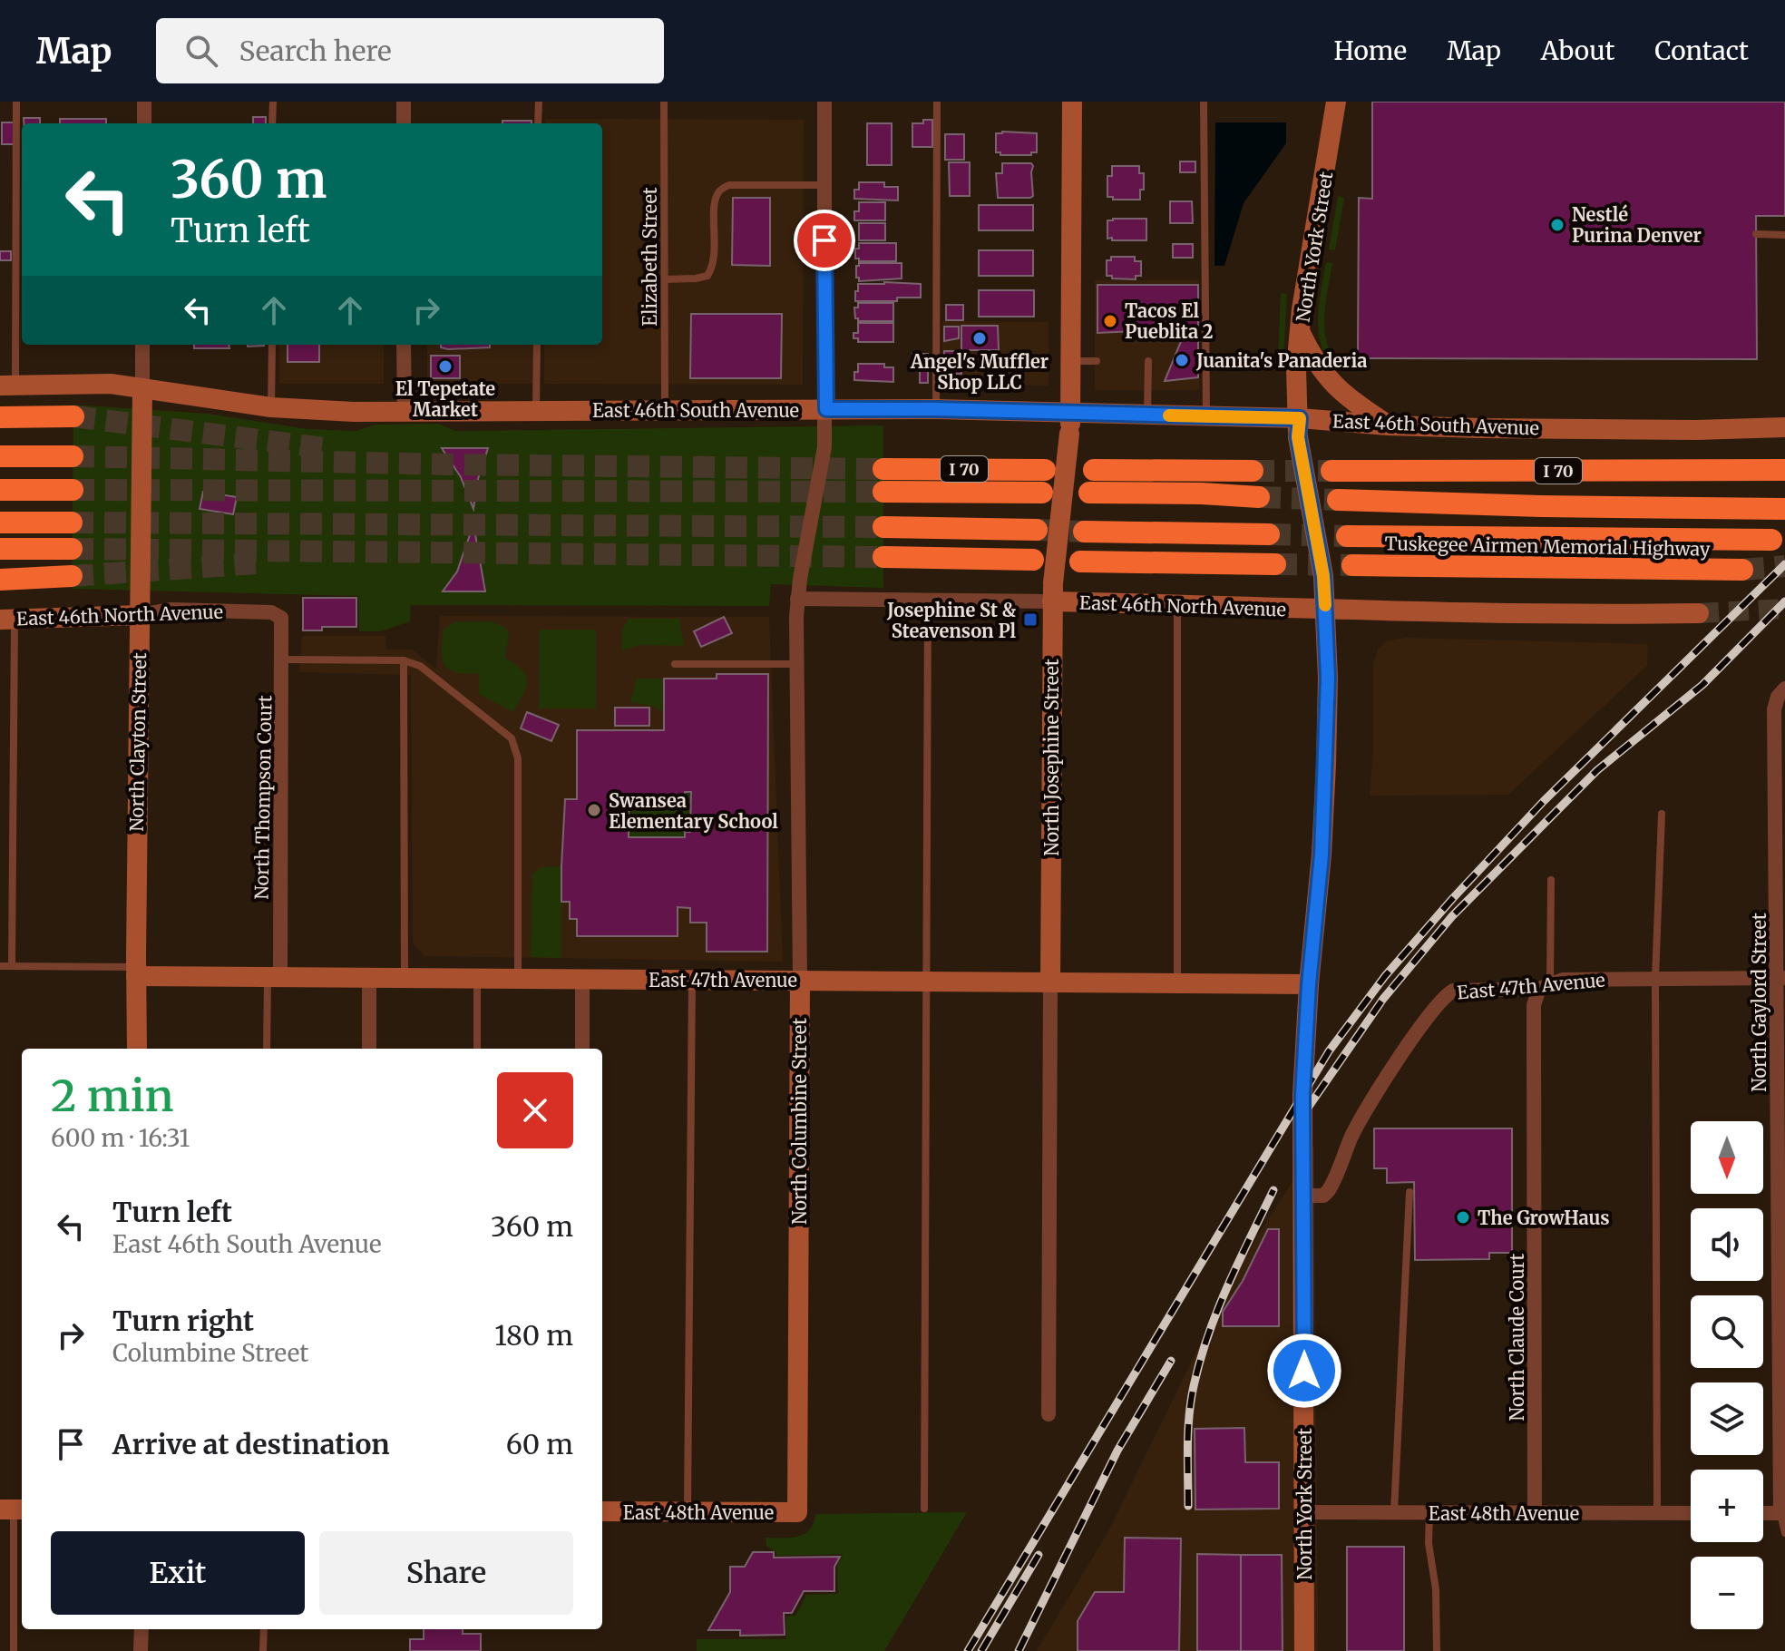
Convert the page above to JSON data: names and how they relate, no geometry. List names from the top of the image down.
{
  "streets": {
    "highway": ["I 70", "Tuskegee Airmen Memorial Highway"],
    "main road": [
      "North York Street",
      "East 46th South Avenue",
      "East 46th North Avenue",
      "North Clayton Street",
      "North Josephine Street",
      "East 47th Avenue",
      "North Columbine Street",
      "East 48th Avenue"
    ],
    "street": ["North Thompson Court", "North Gaylord Street", "North Claude Court"],
    "lane": ["Elizabeth Street"]
  },
  "crossings": [
    ["North York Street", "East 46th South Avenue"],
    ["North York Street", "East 46th North Avenue"],
    ["North York Street", "East 47th Avenue"],
    ["North York Street", "East 48th Avenue"],
    ["Elizabeth Street", "East 46th South Avenue"],
    ["East 46th South Avenue", "North Clayton Street"],
    ["East 46th South Avenue", "North Josephine Street"],
    ["East 46th South Avenue", "North Columbine Street"],
    ["East 46th North Avenue", "North Clayton Street"],
    ["East 46th North Avenue", "North Josephine Street"],
    ["East 46th North Avenue", "North Thompson Court"],
    ["East 46th North Avenue", "North Columbine Street"],
    ["North Clayton Street", "East 47th Avenue"],
    ["North Josephine Street", "East 47th Avenue"],
    ["North Thompson Court", "East 47th Avenue"],
    ["East 47th Avenue", "North Gaylord Street"],
    ["East 47th Avenue", "North Columbine Street"],
    ["East 47th Avenue", "North Claude Court"],
    ["North Columbine Street", "East 48th Avenue"],
    ["North Claude Court", "East 48th Avenue"]
  ],
  "places": {
    "other": [
      "Nestlé Purina Denver",
      "Tacos El Pueblita 2",
      "Angel's Muffler Shop LLC",
      "Juanita's Panaderia",
      "El Tepetate Market",
      "Swansea Elementary School",
      "The GrowHaus"
    ],
    "transit": ["Josephine St & Steavenson Pl"]
  },
  "north": "bottom",
  "page": {
    "header": "Map",
    "search": "Search here",
    "nav": [
      "Home",
      "Map",
      "About",
      "Contact"
    ],
    "turn": ["360 m", "Turn left"],
    "heading": ["2 min", "600 m · 16:31"],
    "map_buttons": ["+", "−"],
    "list": [
      {
        "name": "Turn left",
        "note": "East 46th South Avenue",
        "value": "360 m"
      },
      {
        "name": "Turn right",
        "note": "Columbine Street",
        "value": "180 m"
      },
      {
        "name": "Arrive at destination",
        "value": "60 m"
      }
    ],
    "buttons": ["Exit", "Share"]
  }
}
